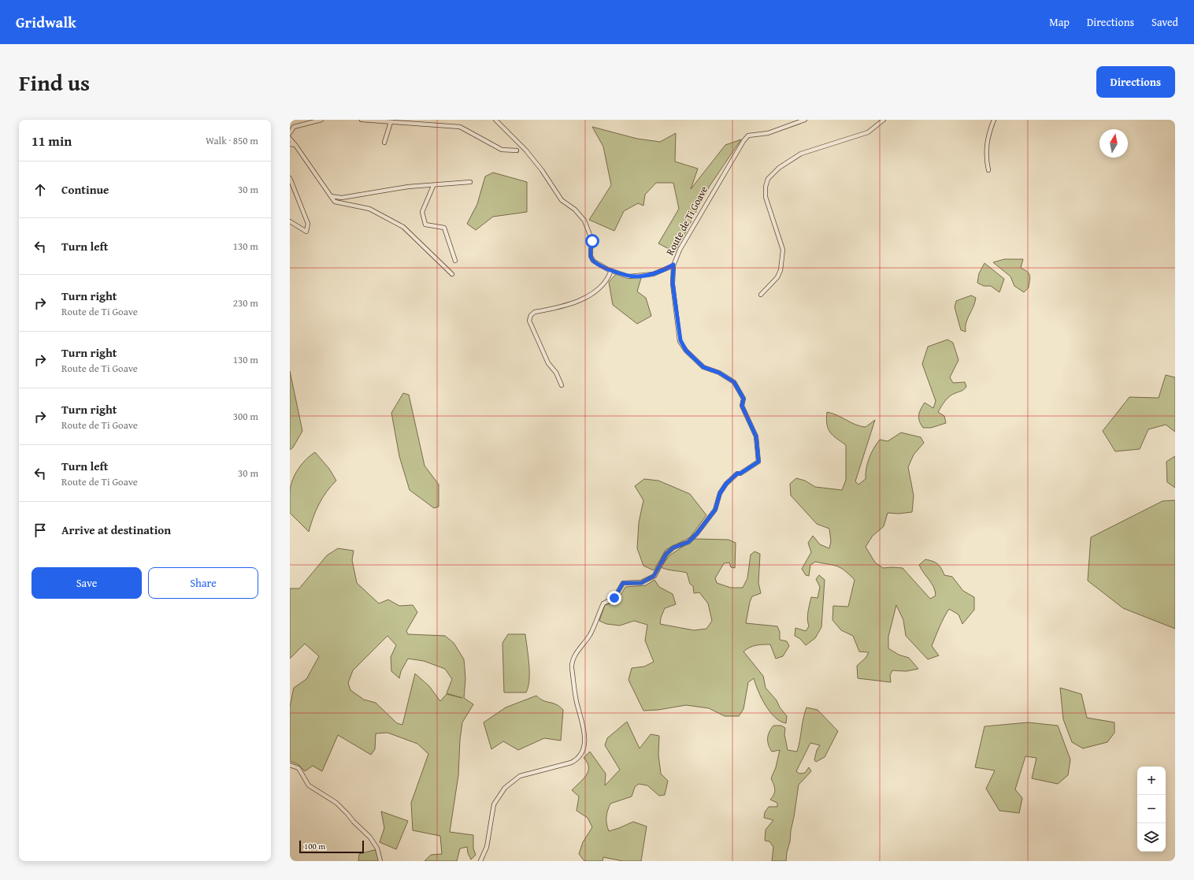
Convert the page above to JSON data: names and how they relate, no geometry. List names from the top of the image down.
{
  "streets": {
    "street": ["Route de Ti Goave"]
  },
  "scale_bar": "100 m",
  "north": "top",
  "page": {
    "header": "Gridwalk",
    "nav": ["Map", "Directions", "Saved"],
    "title": "Find us",
    "buttons": [
      "Directions",
      ["Save", "Share"]
    ],
    "heading": ["11 min", "Walk · 850 m"],
    "list": [
      ["Continue", "30 m"],
      ["Turn left", "130 m"],
      ["Turn right", "Route de Ti Goave", "230 m"],
      ["Turn right", "Route de Ti Goave", "130 m"],
      ["Turn right", "Route de Ti Goave", "300 m"],
      ["Turn left", "Route de Ti Goave", "30 m"],
      "Arrive at destination"
    ],
    "map_buttons": ["+", "−"],
    "scale": "100 m"
  }
}
